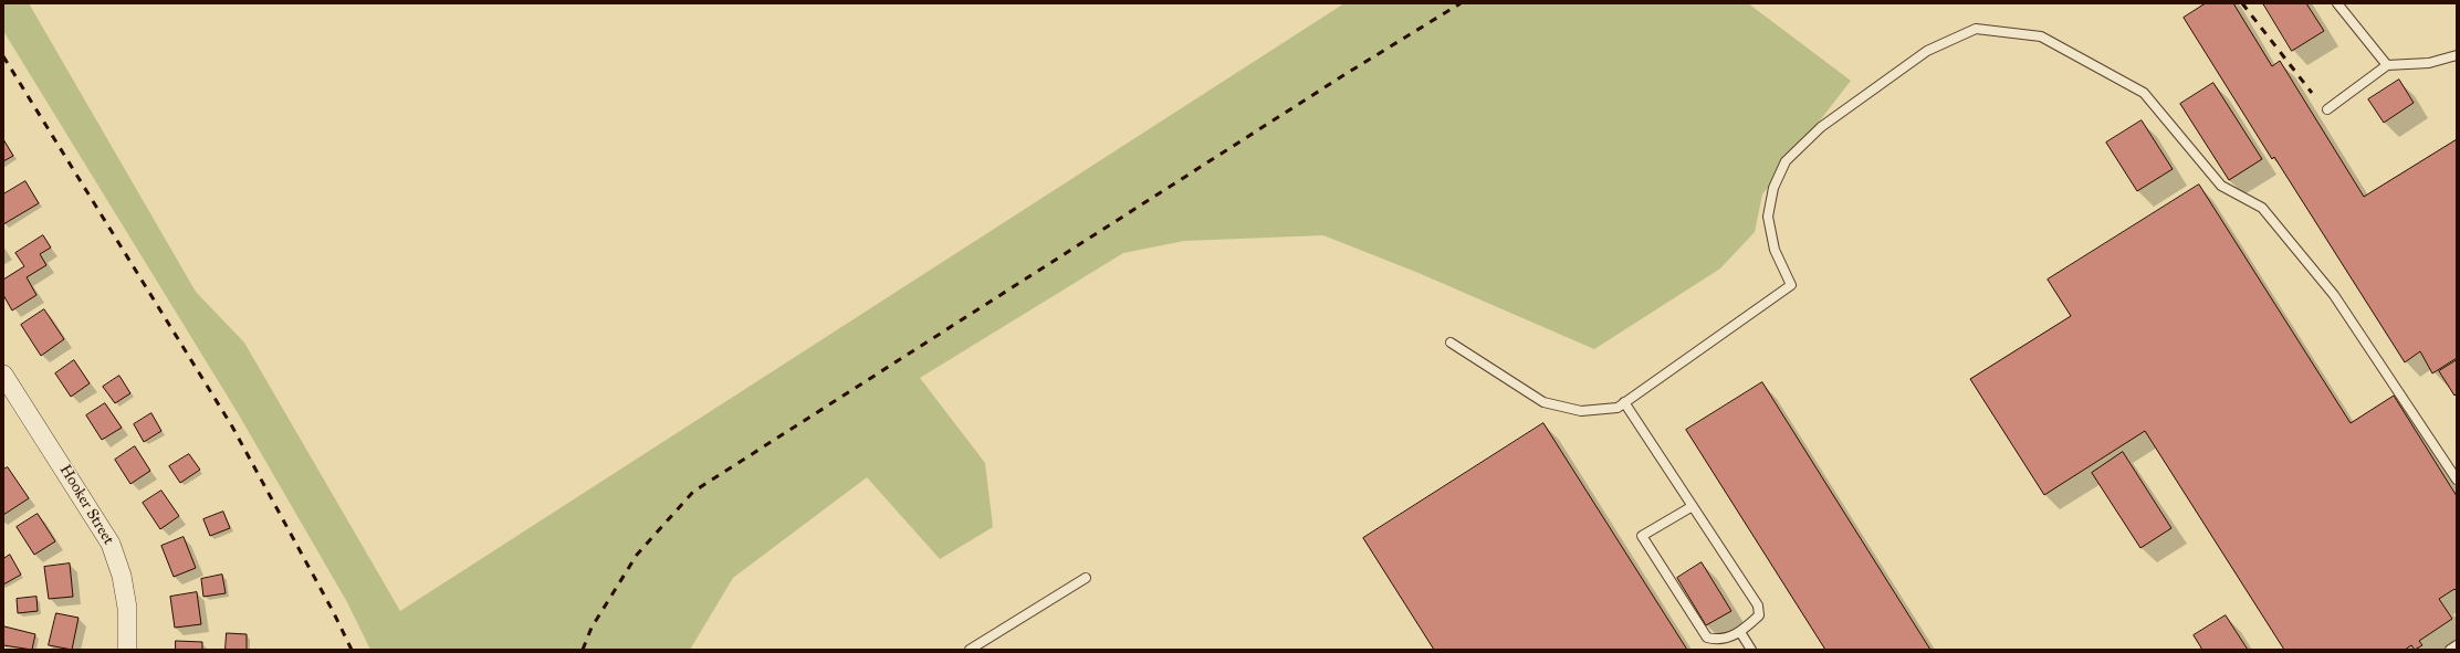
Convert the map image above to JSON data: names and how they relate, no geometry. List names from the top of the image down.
{
  "streets": {
    "street": ["Hooker Street"]
  }
}
